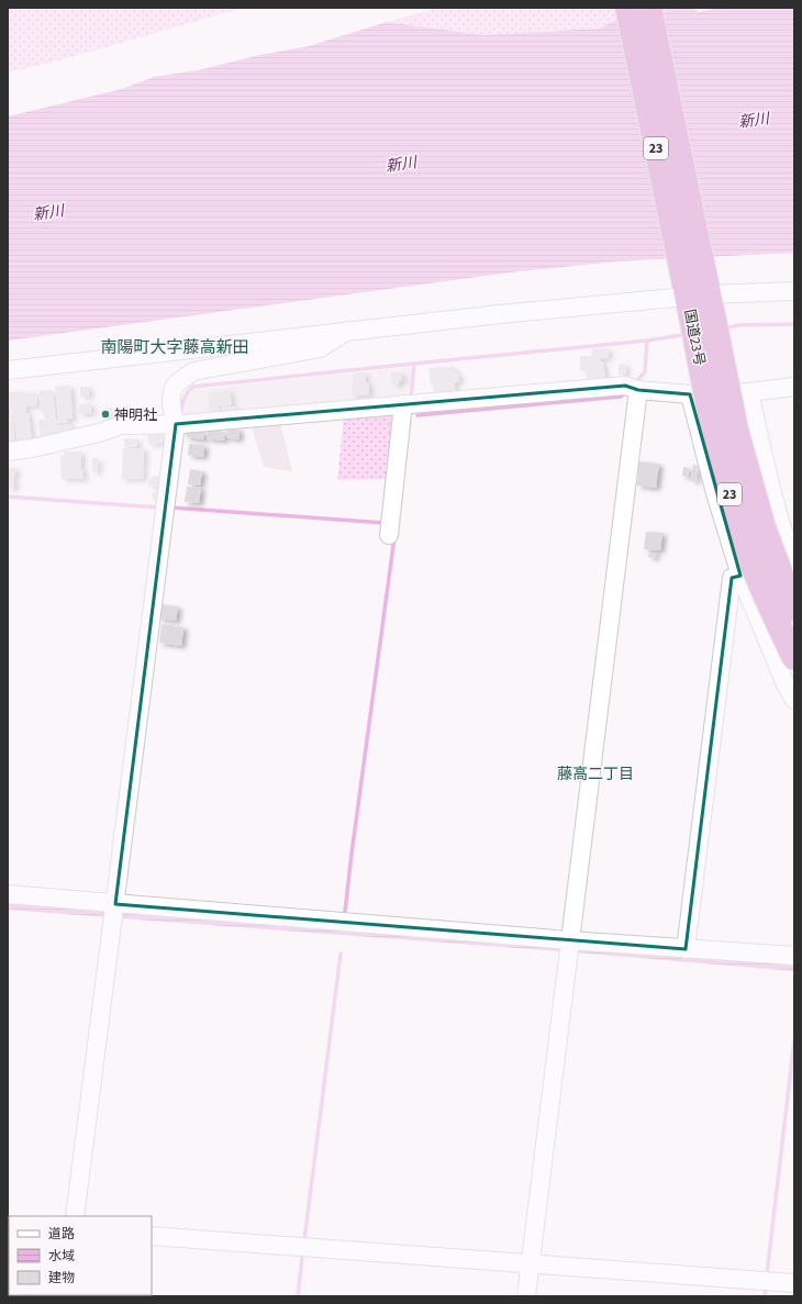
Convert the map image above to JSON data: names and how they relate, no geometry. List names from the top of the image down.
{
  "streets": {
    "highway": ["23", "国道23号"]
  },
  "districts": ["南陽町大字藤高新田", "藤高二丁目"],
  "water": ["新川"],
  "places": ["神明社"],
  "legend": ["道路", "水域", "建物"]
}
